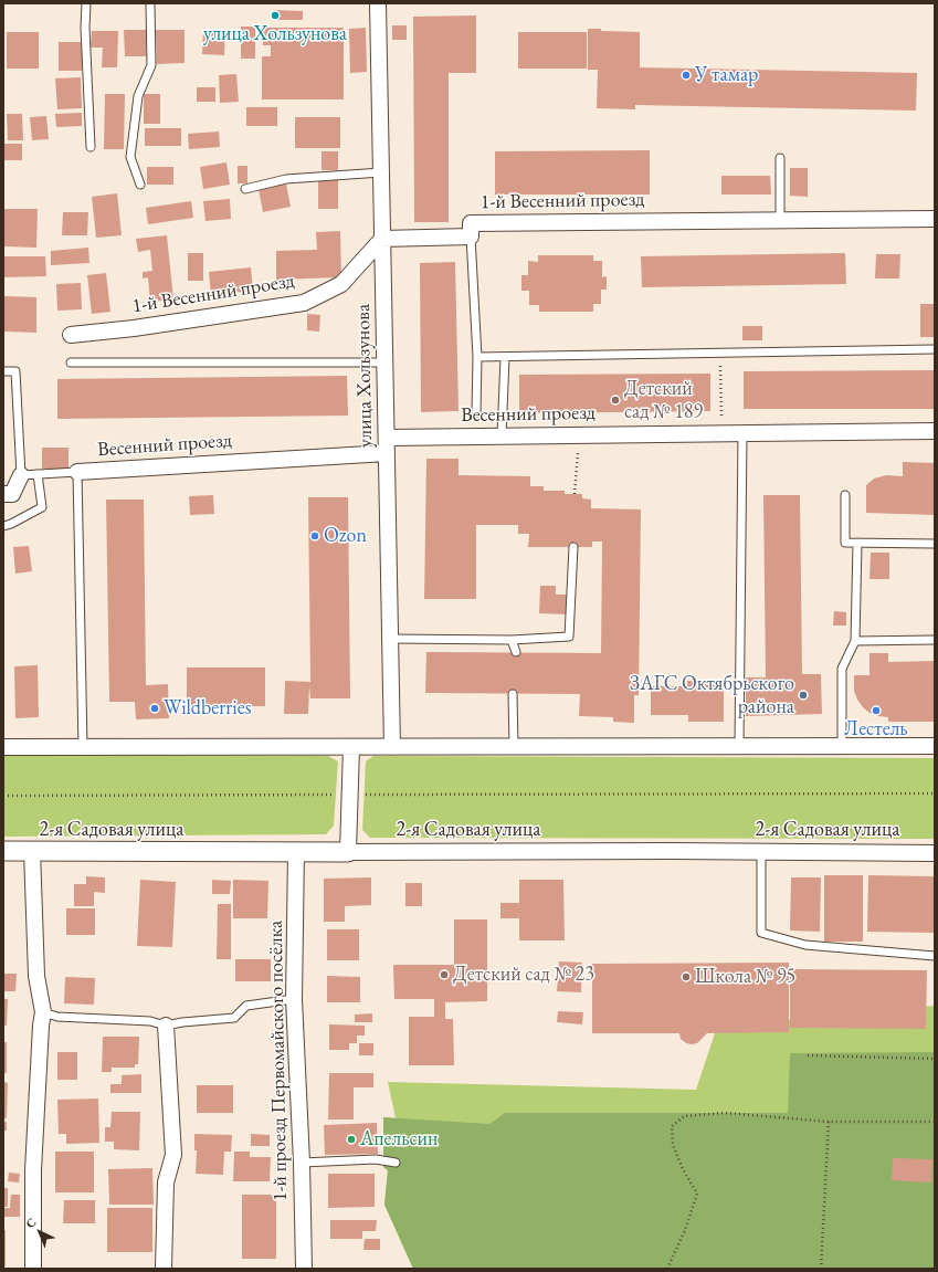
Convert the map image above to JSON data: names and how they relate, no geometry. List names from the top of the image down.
{
  "streets": {
    "street": [
      "1-й Весенний проезд",
      "улица Хользунова",
      "Весенний проезд",
      "2-я Садовая улица",
      "1-й проезд Первомайского посёлка"
    ]
  },
  "crossings": [
    ["1-й Весенний проезд", "улица Хользунова"],
    ["улица Хользунова", "Весенний проезд"],
    ["2-я Садовая улица", "1-й проезд Первомайского посёлка"]
  ],
  "places": [
    "улица Хользунова",
    "У тамар",
    "Детский сад № 189",
    "Ozon",
    "ЗАГС Октябрьского района",
    "Wildberries",
    "Лестель",
    "Детский сад № 23",
    "Школа № 95",
    "Апельсин"
  ],
  "north": "top left"
}
